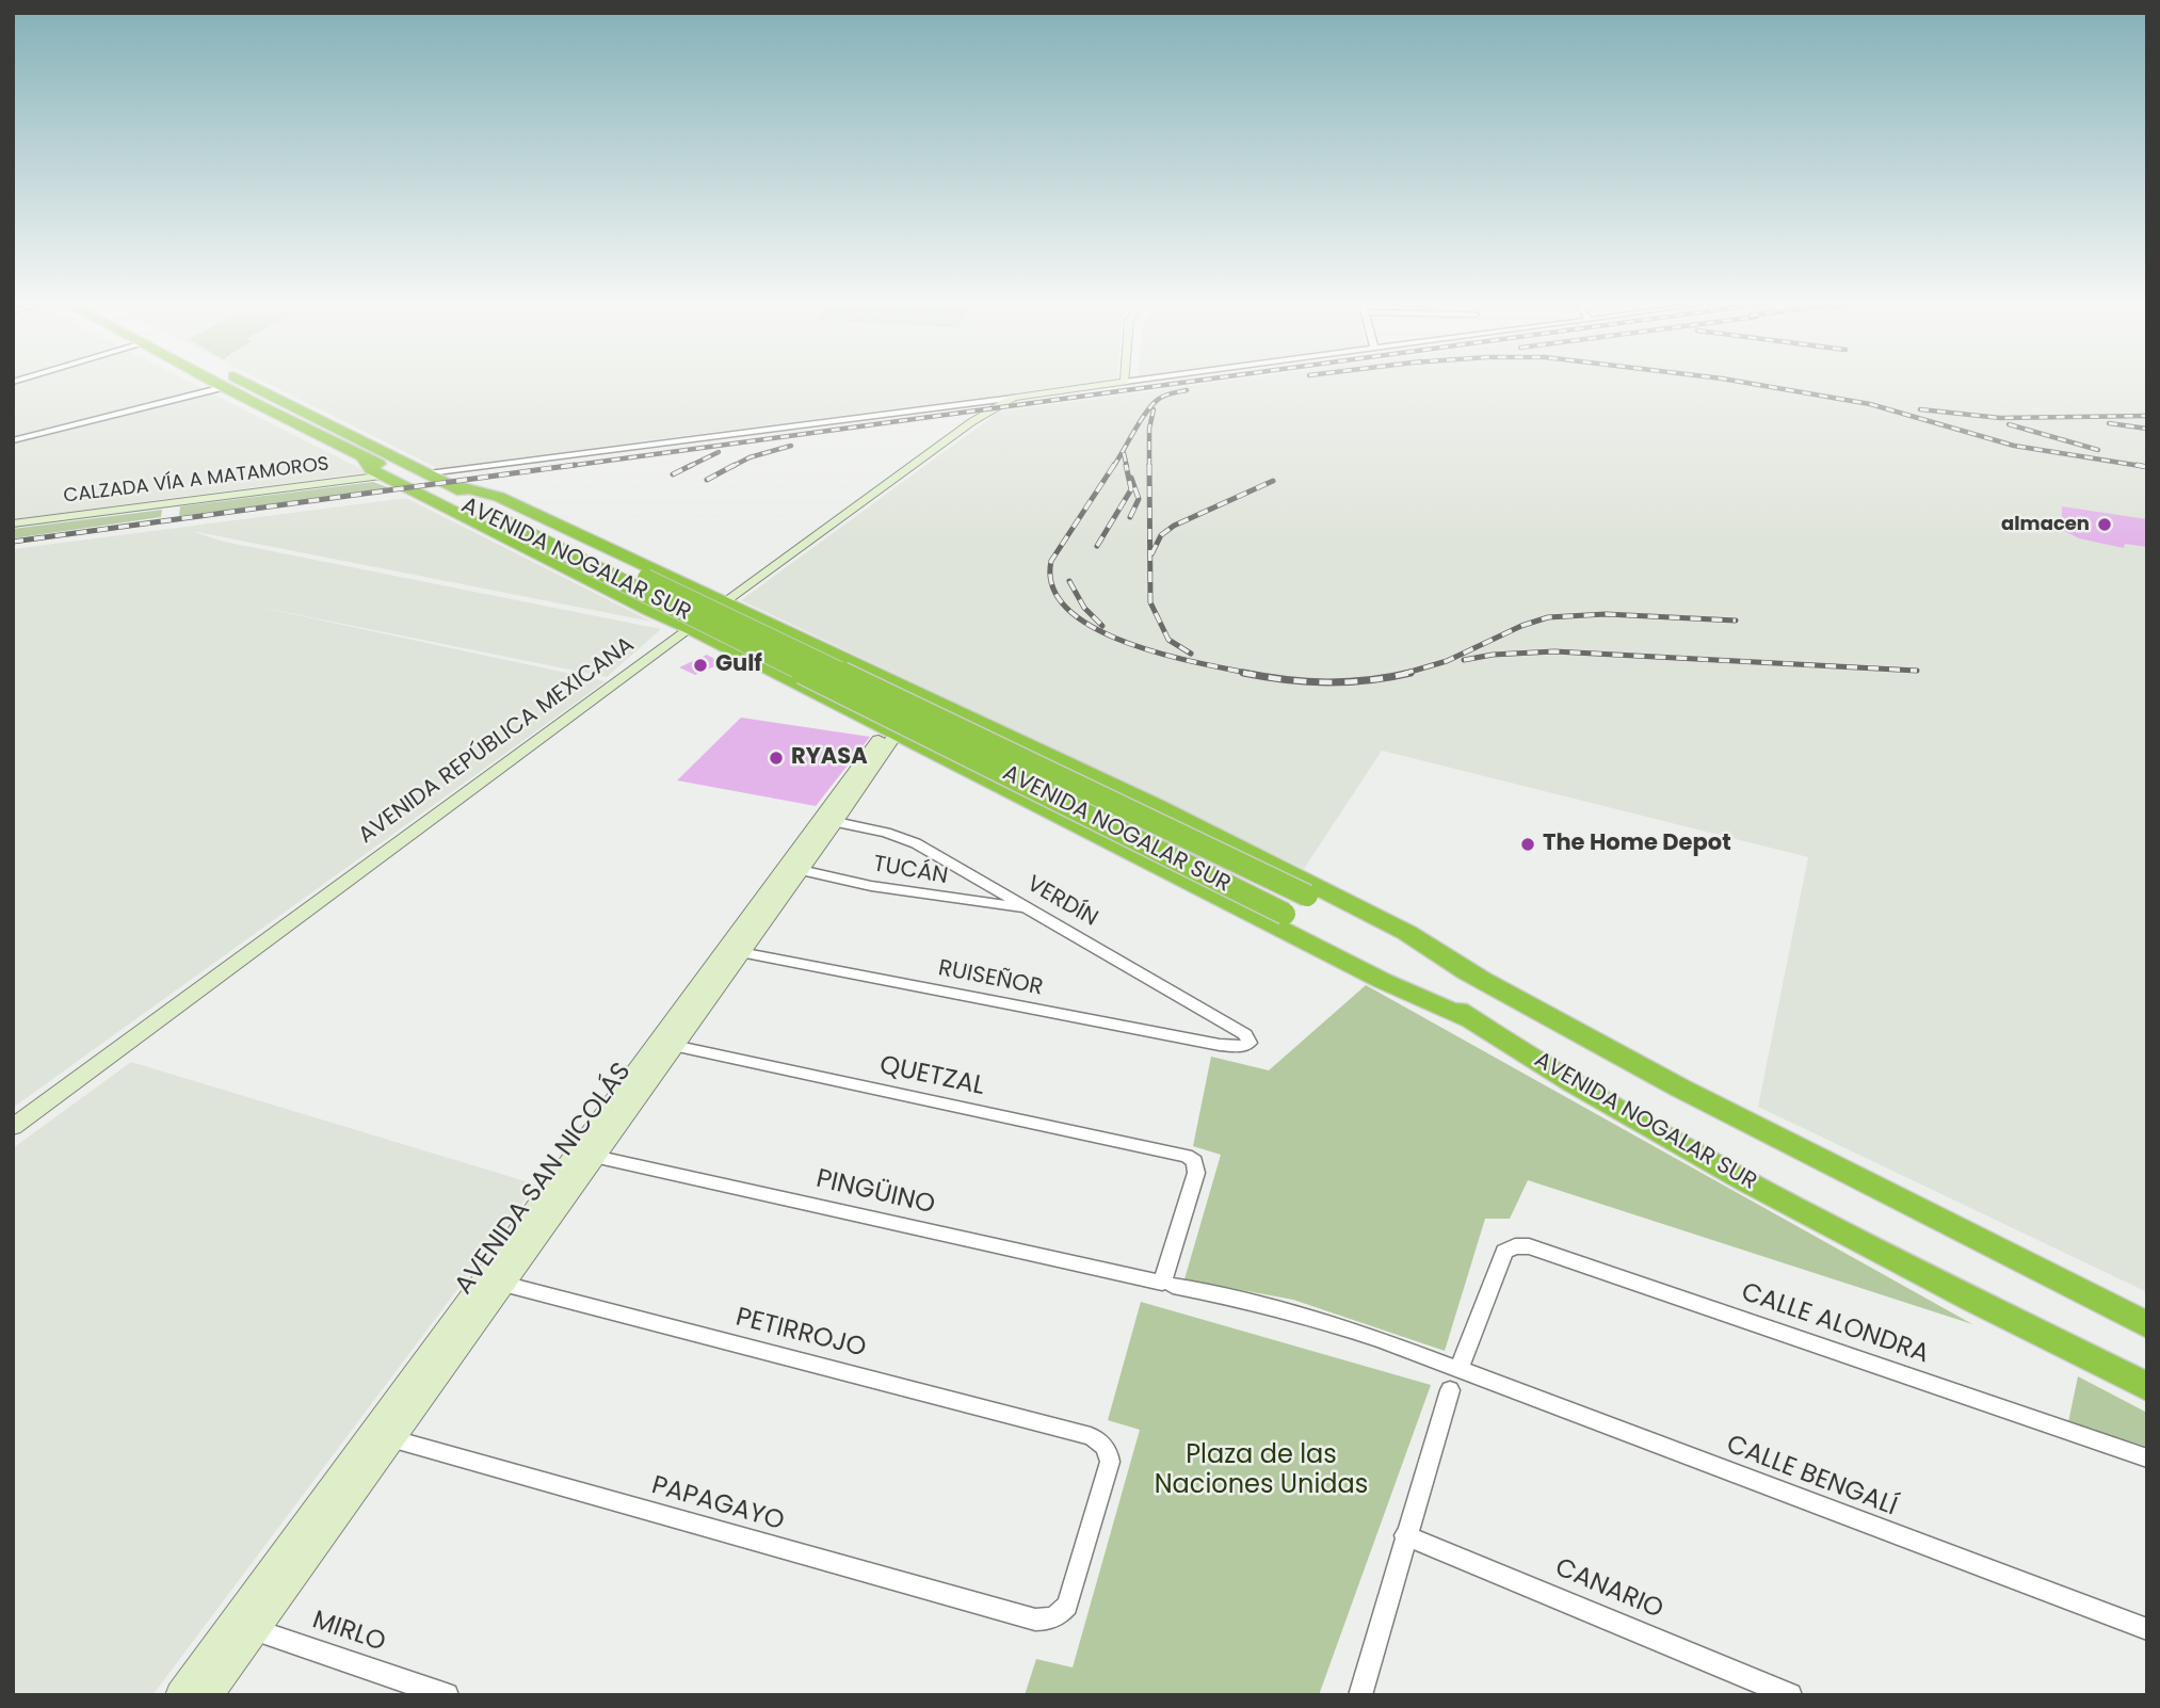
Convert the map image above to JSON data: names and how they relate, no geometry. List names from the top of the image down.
{
  "streets": {
    "highway": ["AVENIDA NOGALAR SUR"],
    "street": [
      "CALZADA VÍA A MATAMOROS",
      "AVENIDA REPÚBLICA MEXICANA",
      "TUCÁN",
      "VERDÍN",
      "RUISEÑOR",
      "QUETZAL",
      "AVENIDA SAN NICOLÁS",
      "PINGÜINO",
      "CALLE ALONDRA",
      "PETIRROJO",
      "CALLE BENGALÍ",
      "PAPAGAYO",
      "CANARIO",
      "MIRLO"
    ]
  },
  "crossings": [
    ["TUCÁN", "VERDÍN"],
    ["TUCÁN", "AVENIDA SAN NICOLÁS"],
    ["VERDÍN", "RUISEÑOR"],
    ["VERDÍN", "AVENIDA SAN NICOLÁS"],
    ["RUISEÑOR", "AVENIDA SAN NICOLÁS"],
    ["QUETZAL", "AVENIDA SAN NICOLÁS"],
    ["QUETZAL", "PINGÜINO"],
    ["AVENIDA SAN NICOLÁS", "PINGÜINO"],
    ["AVENIDA SAN NICOLÁS", "PETIRROJO"],
    ["AVENIDA SAN NICOLÁS", "PAPAGAYO"],
    ["AVENIDA SAN NICOLÁS", "MIRLO"],
    ["PINGÜINO", "CALLE BENGALÍ"],
    ["PETIRROJO", "PAPAGAYO"]
  ],
  "parks": ["Plaza de las Naciones Unidas"],
  "places": [
    "almacen",
    "Gulf",
    "RYASA",
    "The Home Depot"
  ]
}
